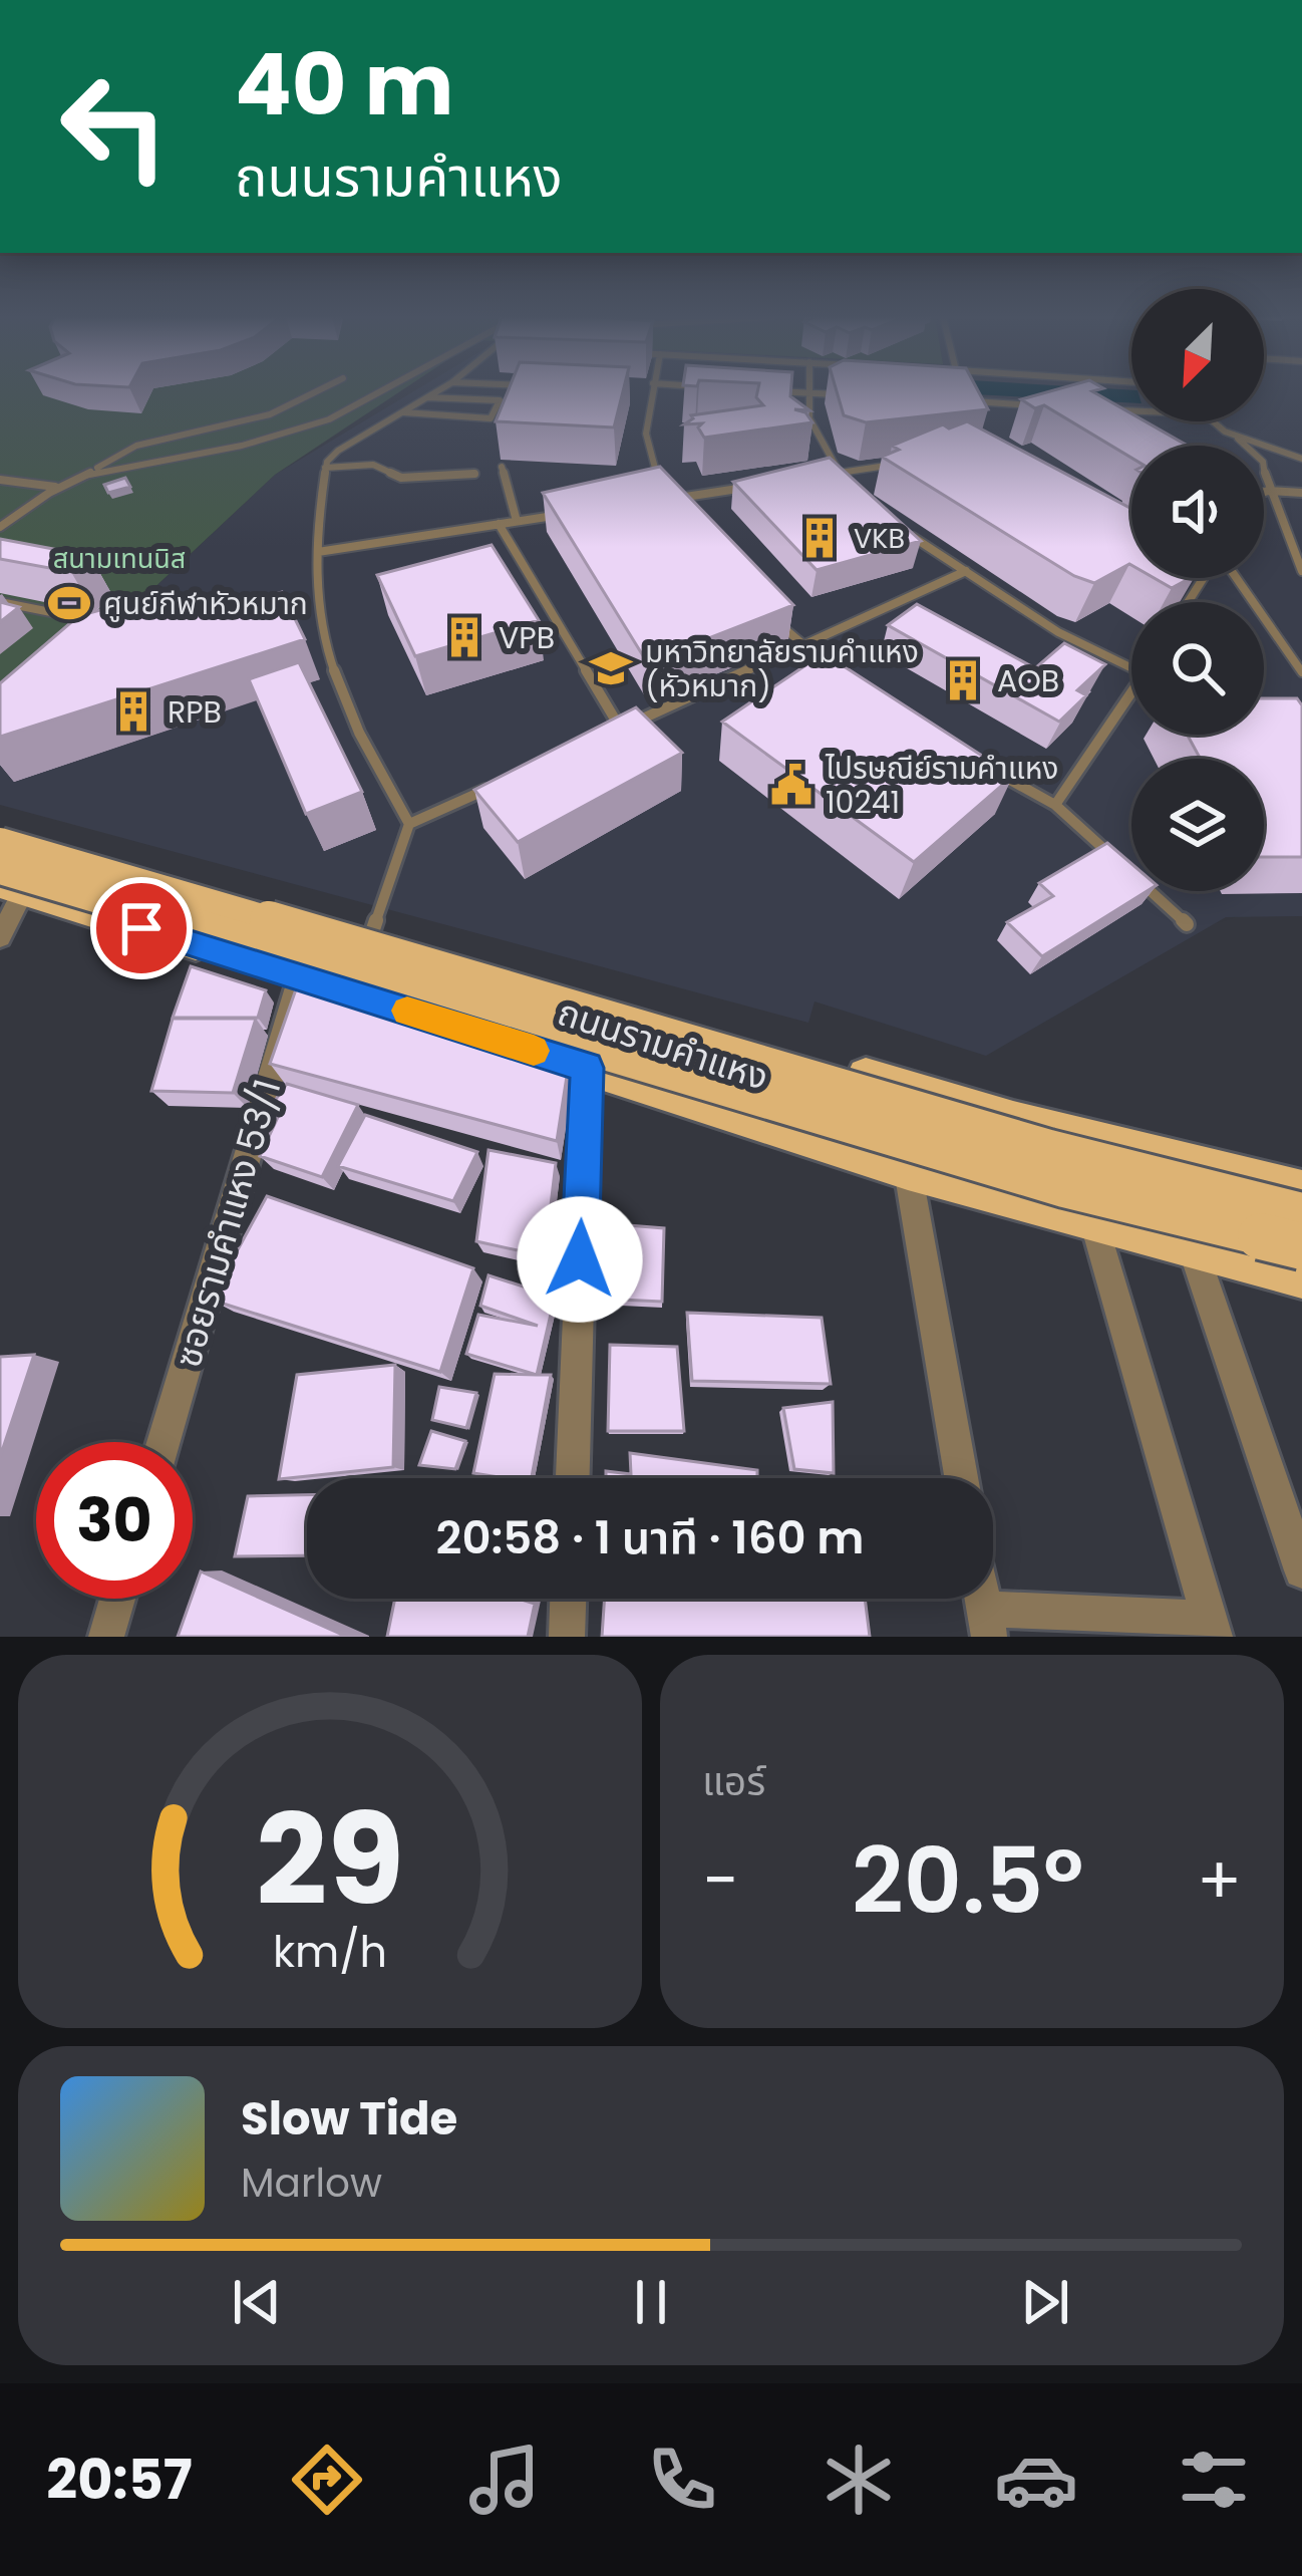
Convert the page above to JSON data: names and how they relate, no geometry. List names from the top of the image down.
{
  "streets": {
    "main road": ["ถนนรามคำแหง"],
    "street": ["ซอยรามคำแหง 53/1"]
  },
  "crossings": [
    ["ถนนรามคำแหง", "ซอยรามคำแหง 53/1"]
  ],
  "parks": ["สนามเทนนิส"],
  "places": {
    "building": [
      "VKB",
      "VPB",
      "AOB",
      "RPB"
    ],
    "sports": ["ศูนย์กีฬาหัวหมาก"],
    "school or university": ["มหาวิทยาลัยรามคำแหง (หัวหมาก)"],
    "public building": ["ไปรษณีย์รามคำแหง 10241"]
  },
  "north": "bottom left",
  "page": {
    "turn": ["40 m", "ถนนรามคำแหง"],
    "limit": "30",
    "trip": "20:58 · 1 นาที · 160 m",
    "tile": "แอร์",
    "heat": ["−", "20.5°", "+"],
    "song": ["Slow Tide", "Marlow"],
    "tabs": "20:57",
    "gauge": ["29", "km/h"]
  }
}
